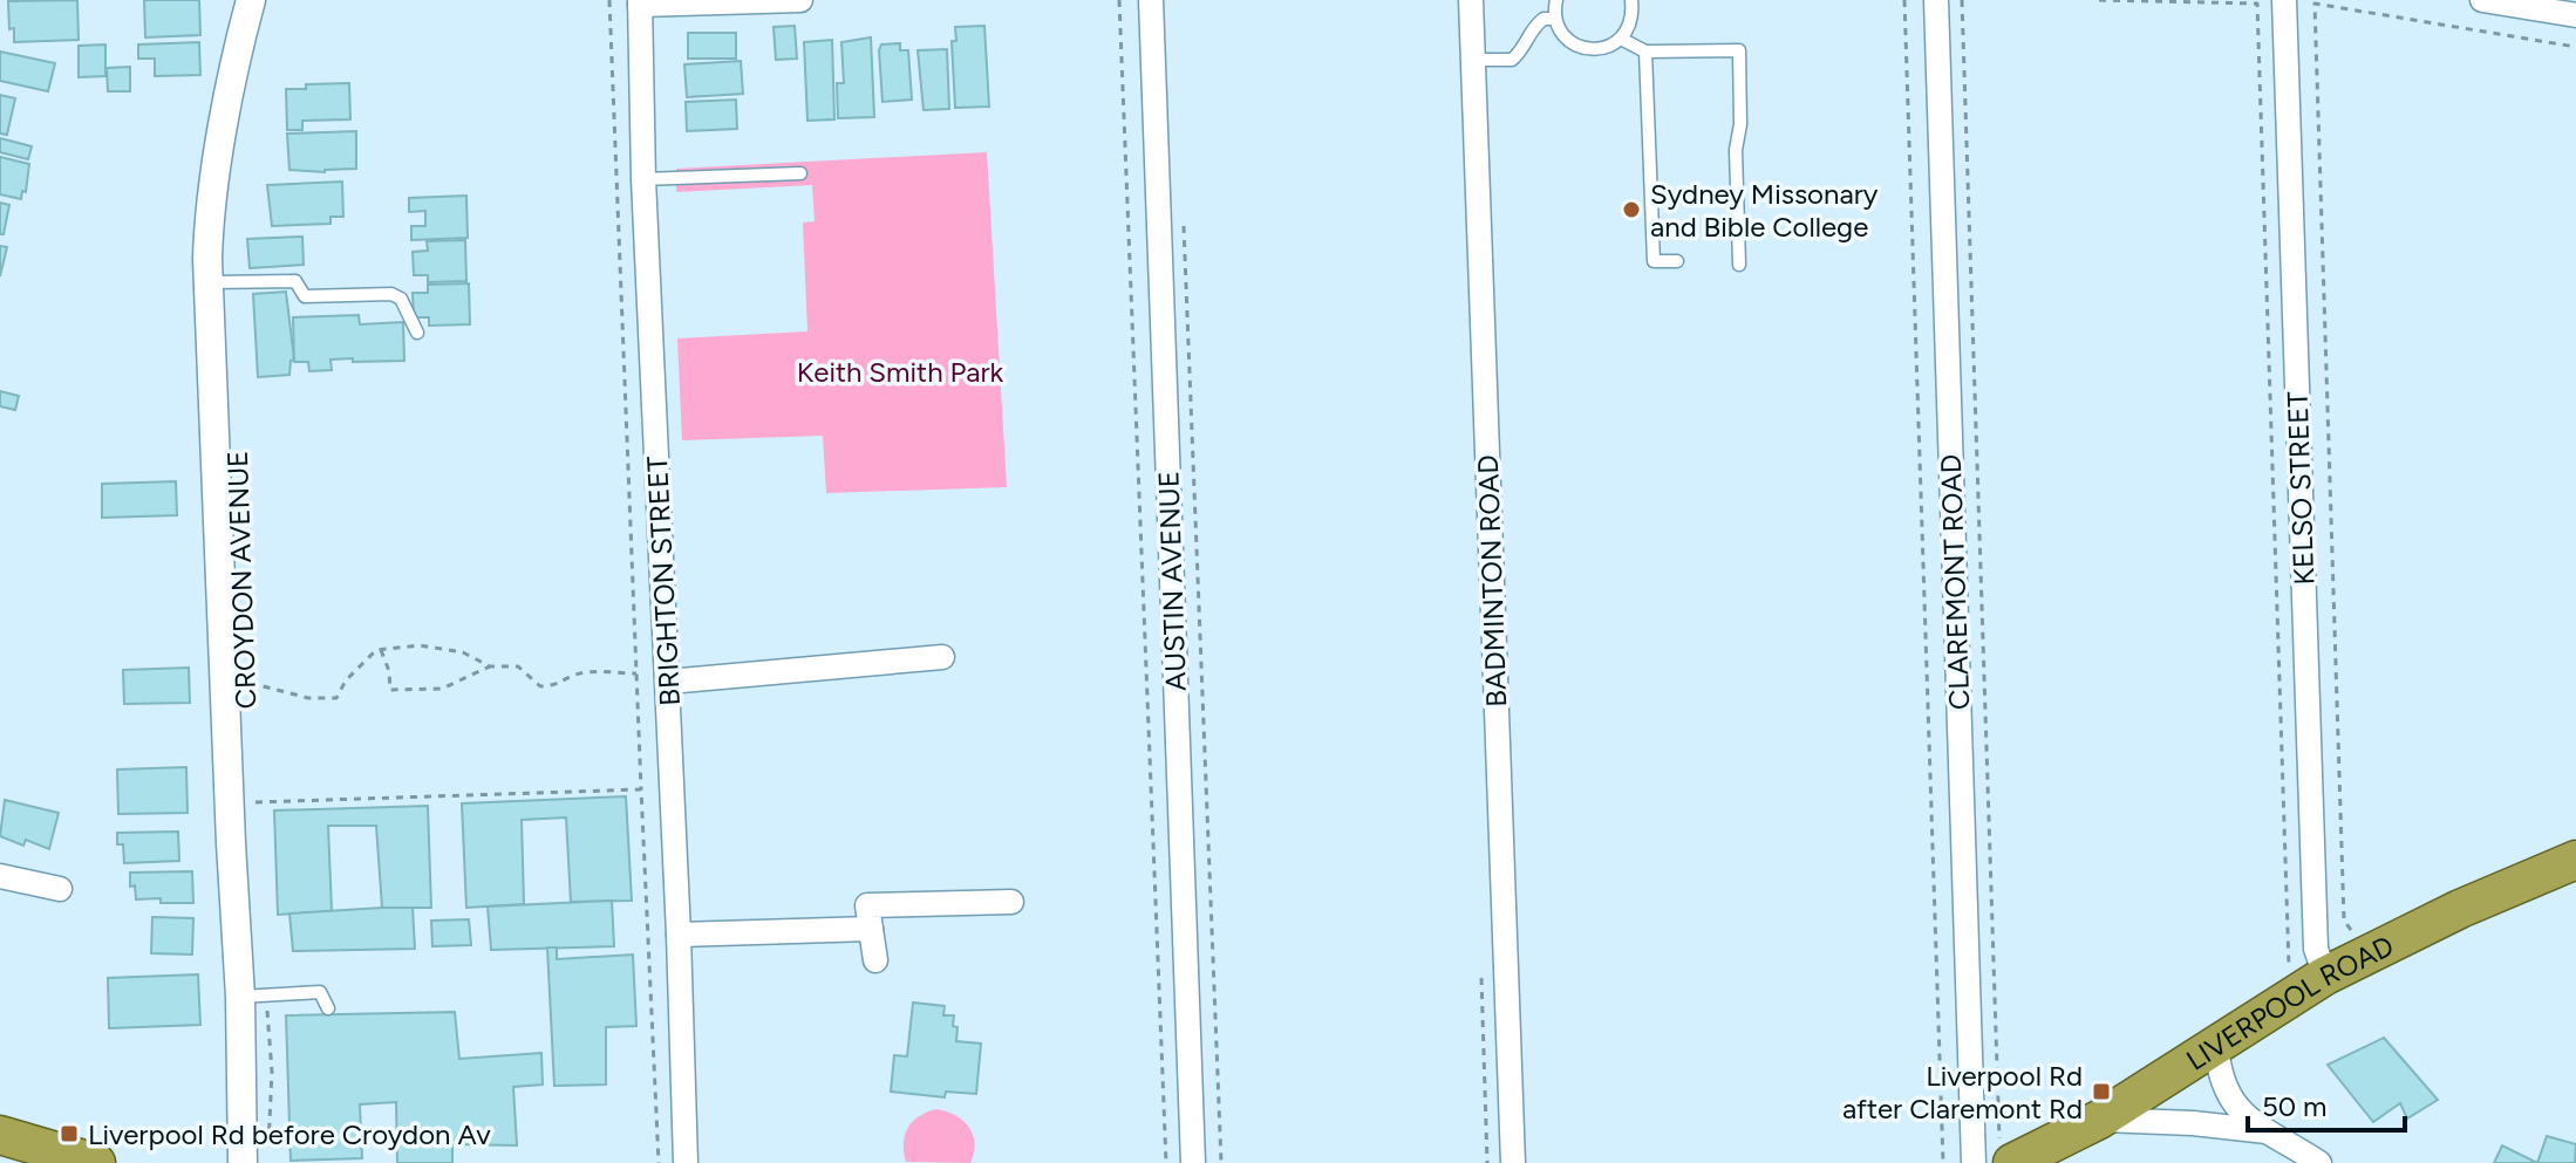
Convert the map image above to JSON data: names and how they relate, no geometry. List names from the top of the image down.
{
  "streets": {
    "highway": ["LIVERPOOL ROAD"],
    "street": [
      "KELSO STREET",
      "CROYDON AVENUE",
      "BRIGHTON STREET",
      "AUSTIN AVENUE",
      "BADMINTON ROAD",
      "CLAREMONT ROAD"
    ]
  },
  "crossings": [
    ["KELSO STREET", "LIVERPOOL ROAD"]
  ],
  "parks": ["Keith Smith Park"],
  "places": {
    "other": ["Sydney Missonary and Bible College"],
    "transit": ["Liverpool Rd after Claremont Rd", "Liverpool Rd before Croydon Av"]
  },
  "scale_bar": "50 m"
}
